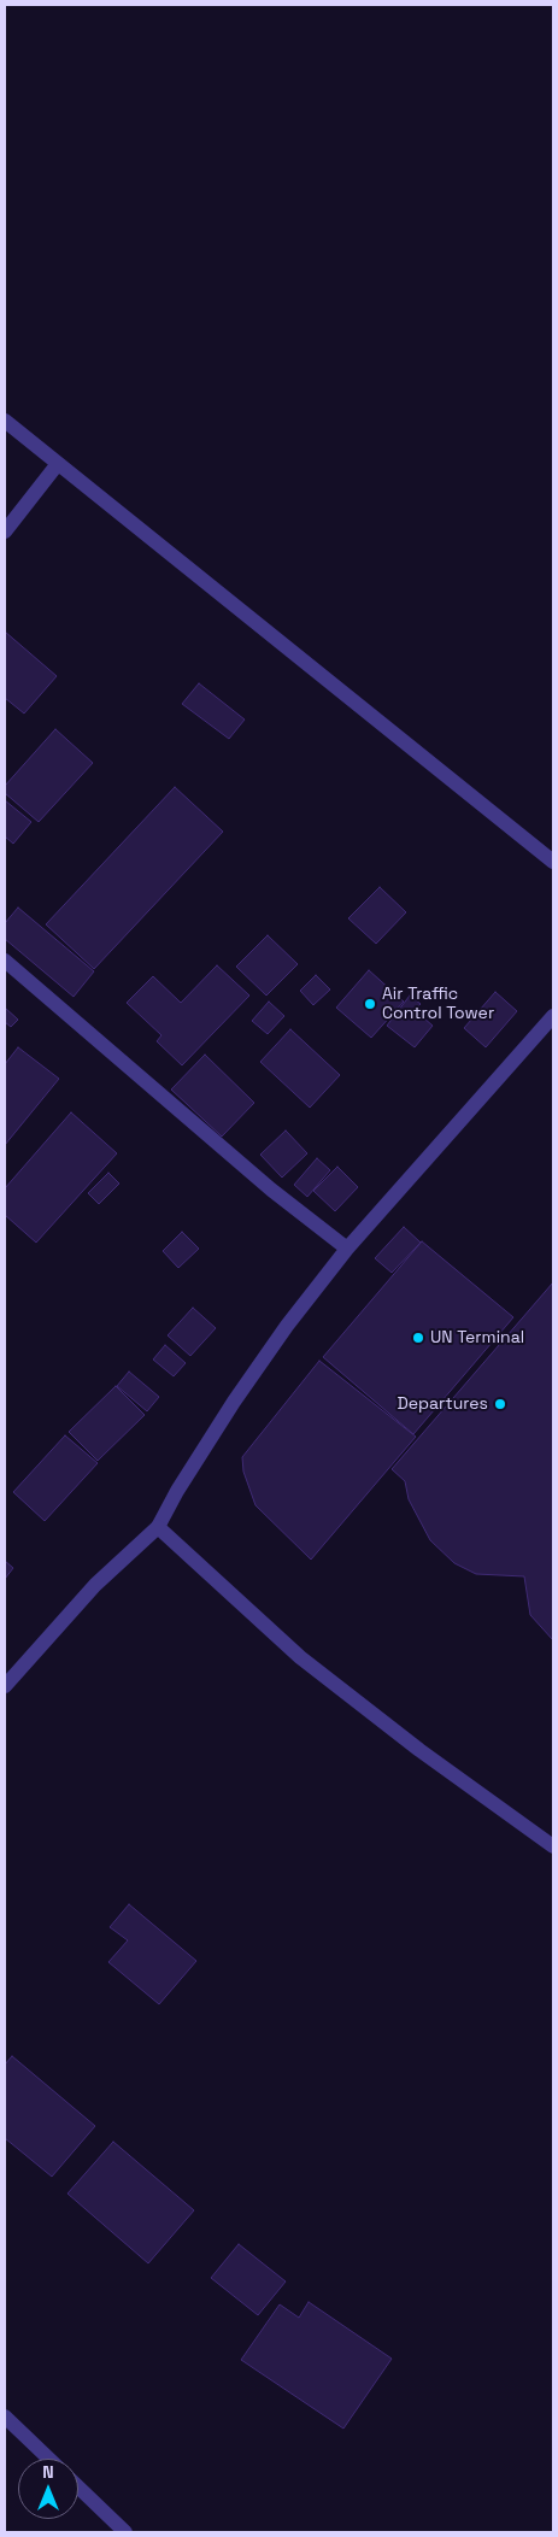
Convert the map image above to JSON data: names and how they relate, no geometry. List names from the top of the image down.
{
  "places": ["Air Traffic Control Tower", "UN Terminal", "Departures"],
  "north": "top"
}
